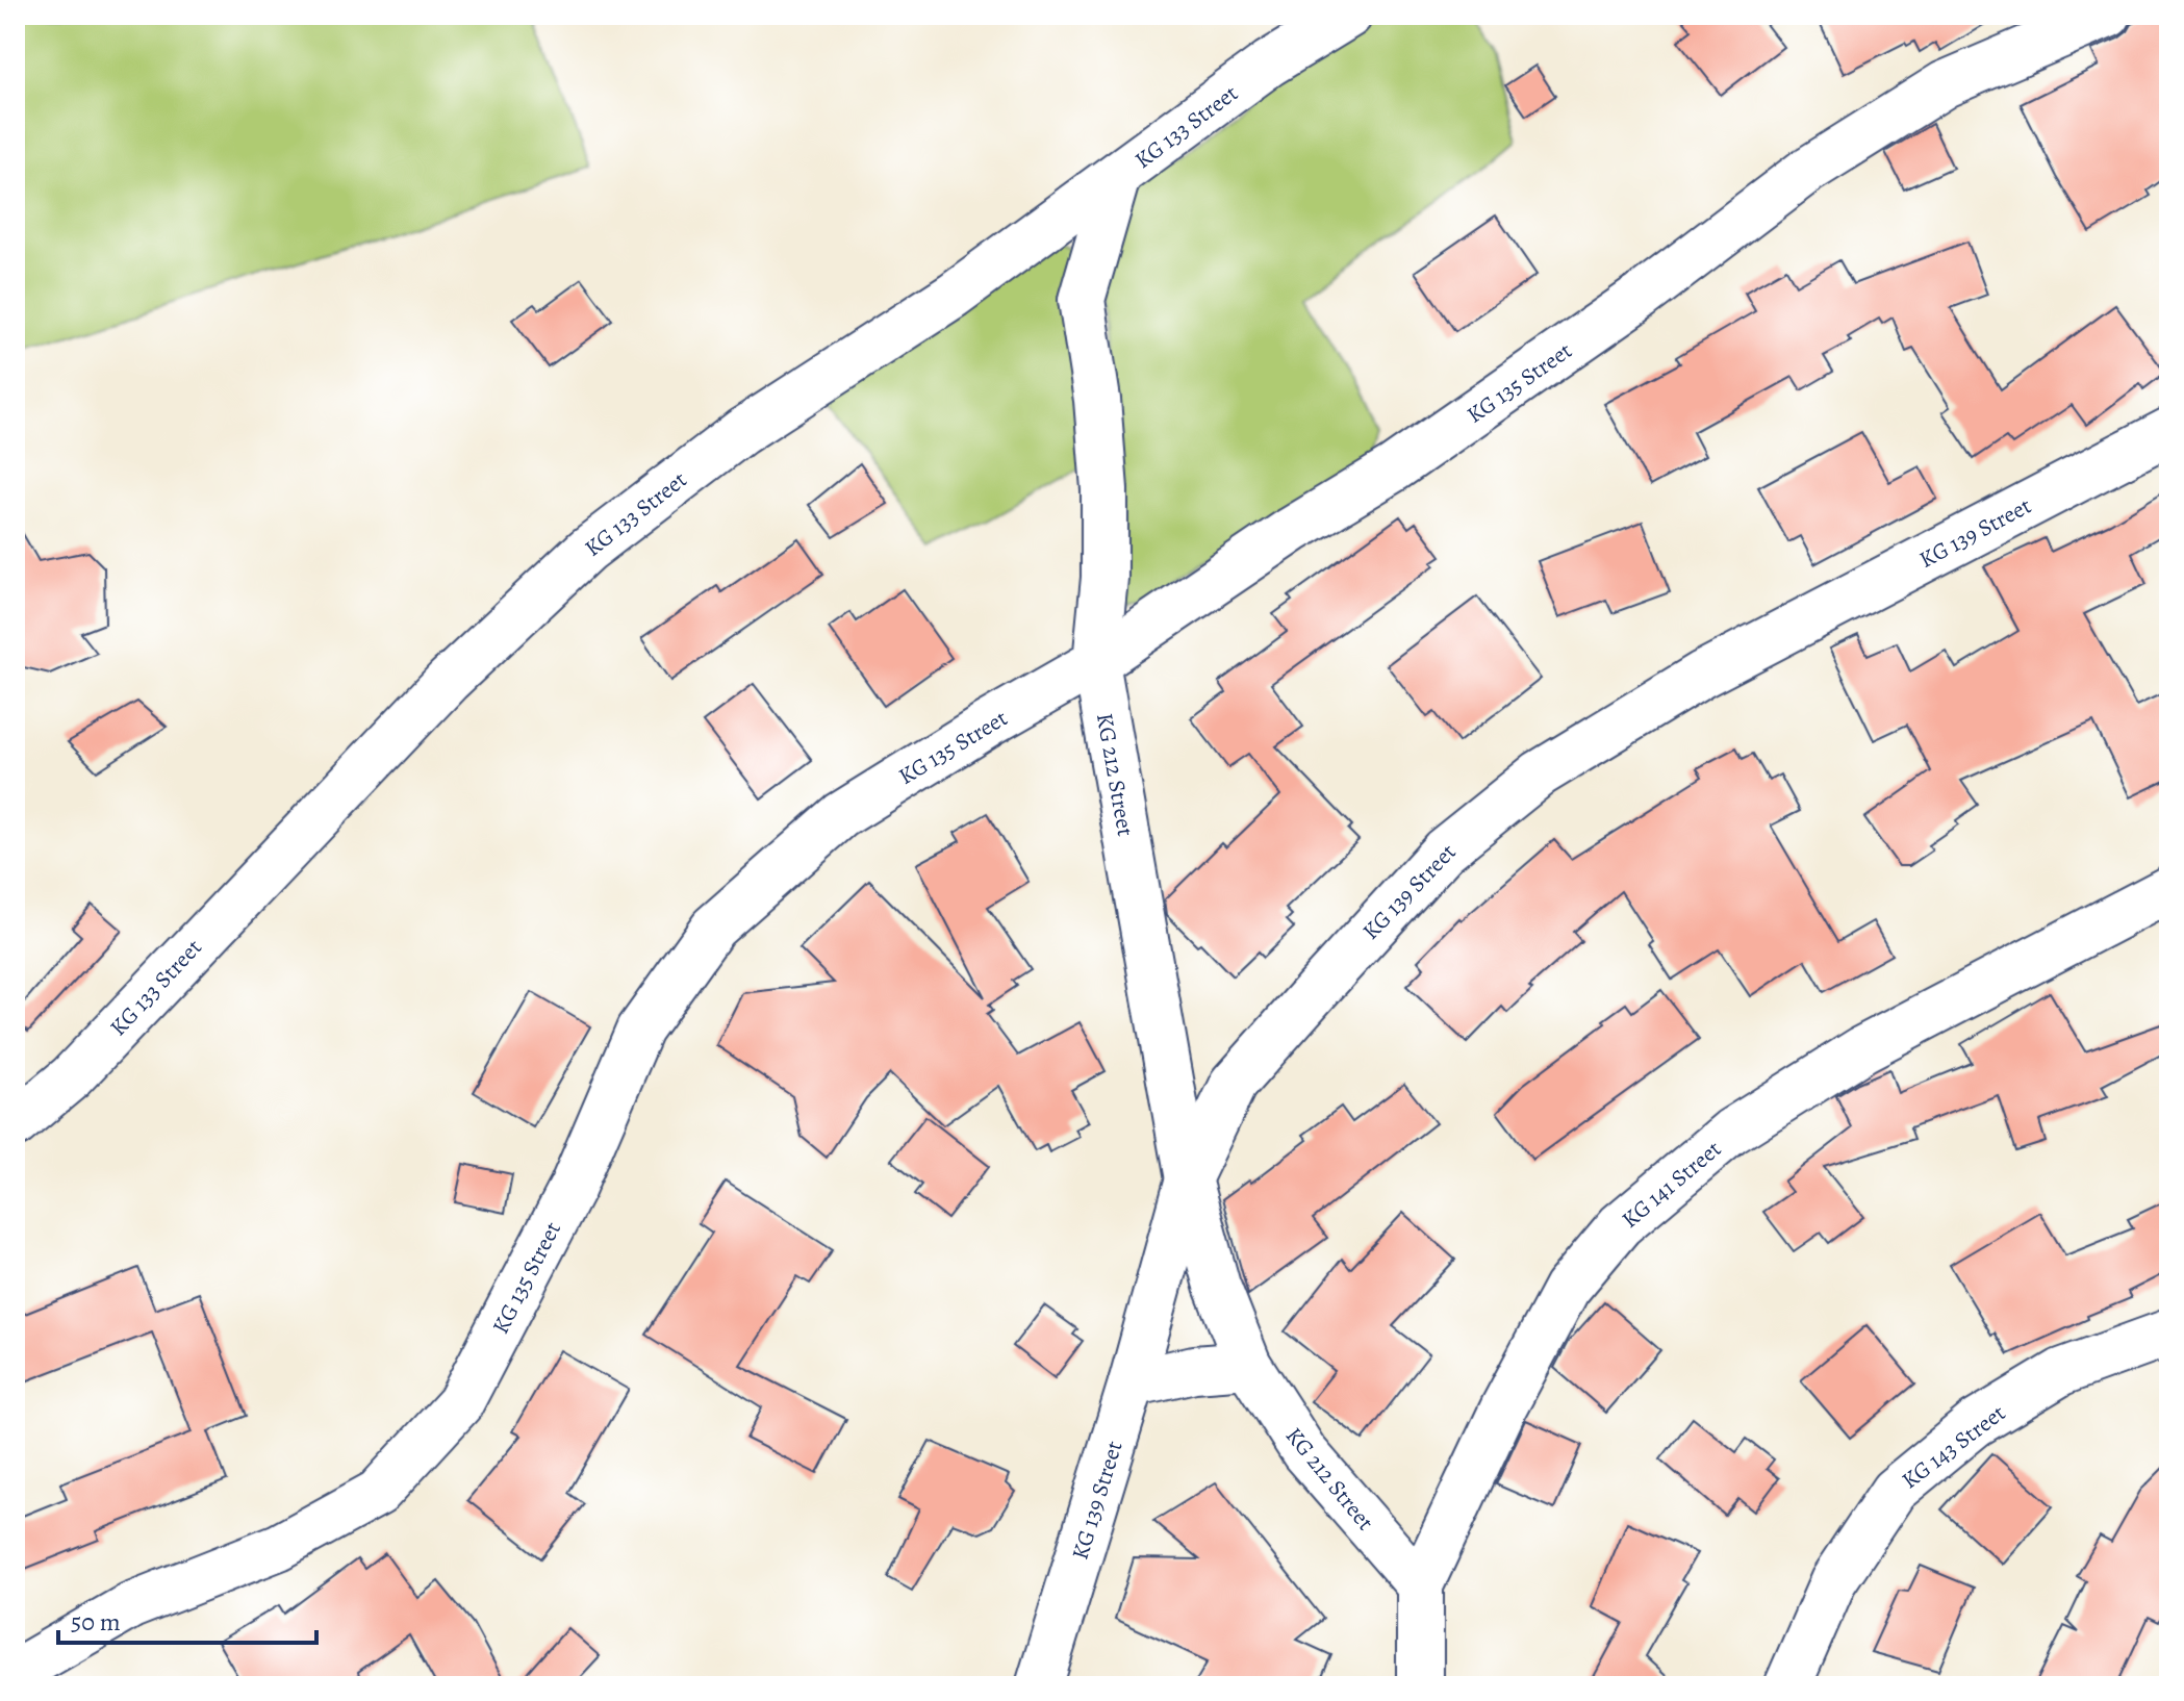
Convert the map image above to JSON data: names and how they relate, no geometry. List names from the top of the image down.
{
  "streets": {
    "street": [
      "KG 133 Street",
      "KG 135 Street",
      "KG 139 Street",
      "KG 212 Street",
      "KG 141 Street",
      "KG 143 Street"
    ]
  },
  "crossings": [
    ["KG 133 Street", "KG 212 Street"],
    ["KG 135 Street", "KG 212 Street"],
    ["KG 139 Street", "KG 212 Street"],
    ["KG 212 Street", "KG 141 Street"]
  ],
  "scale_bar": "50 m"
}
